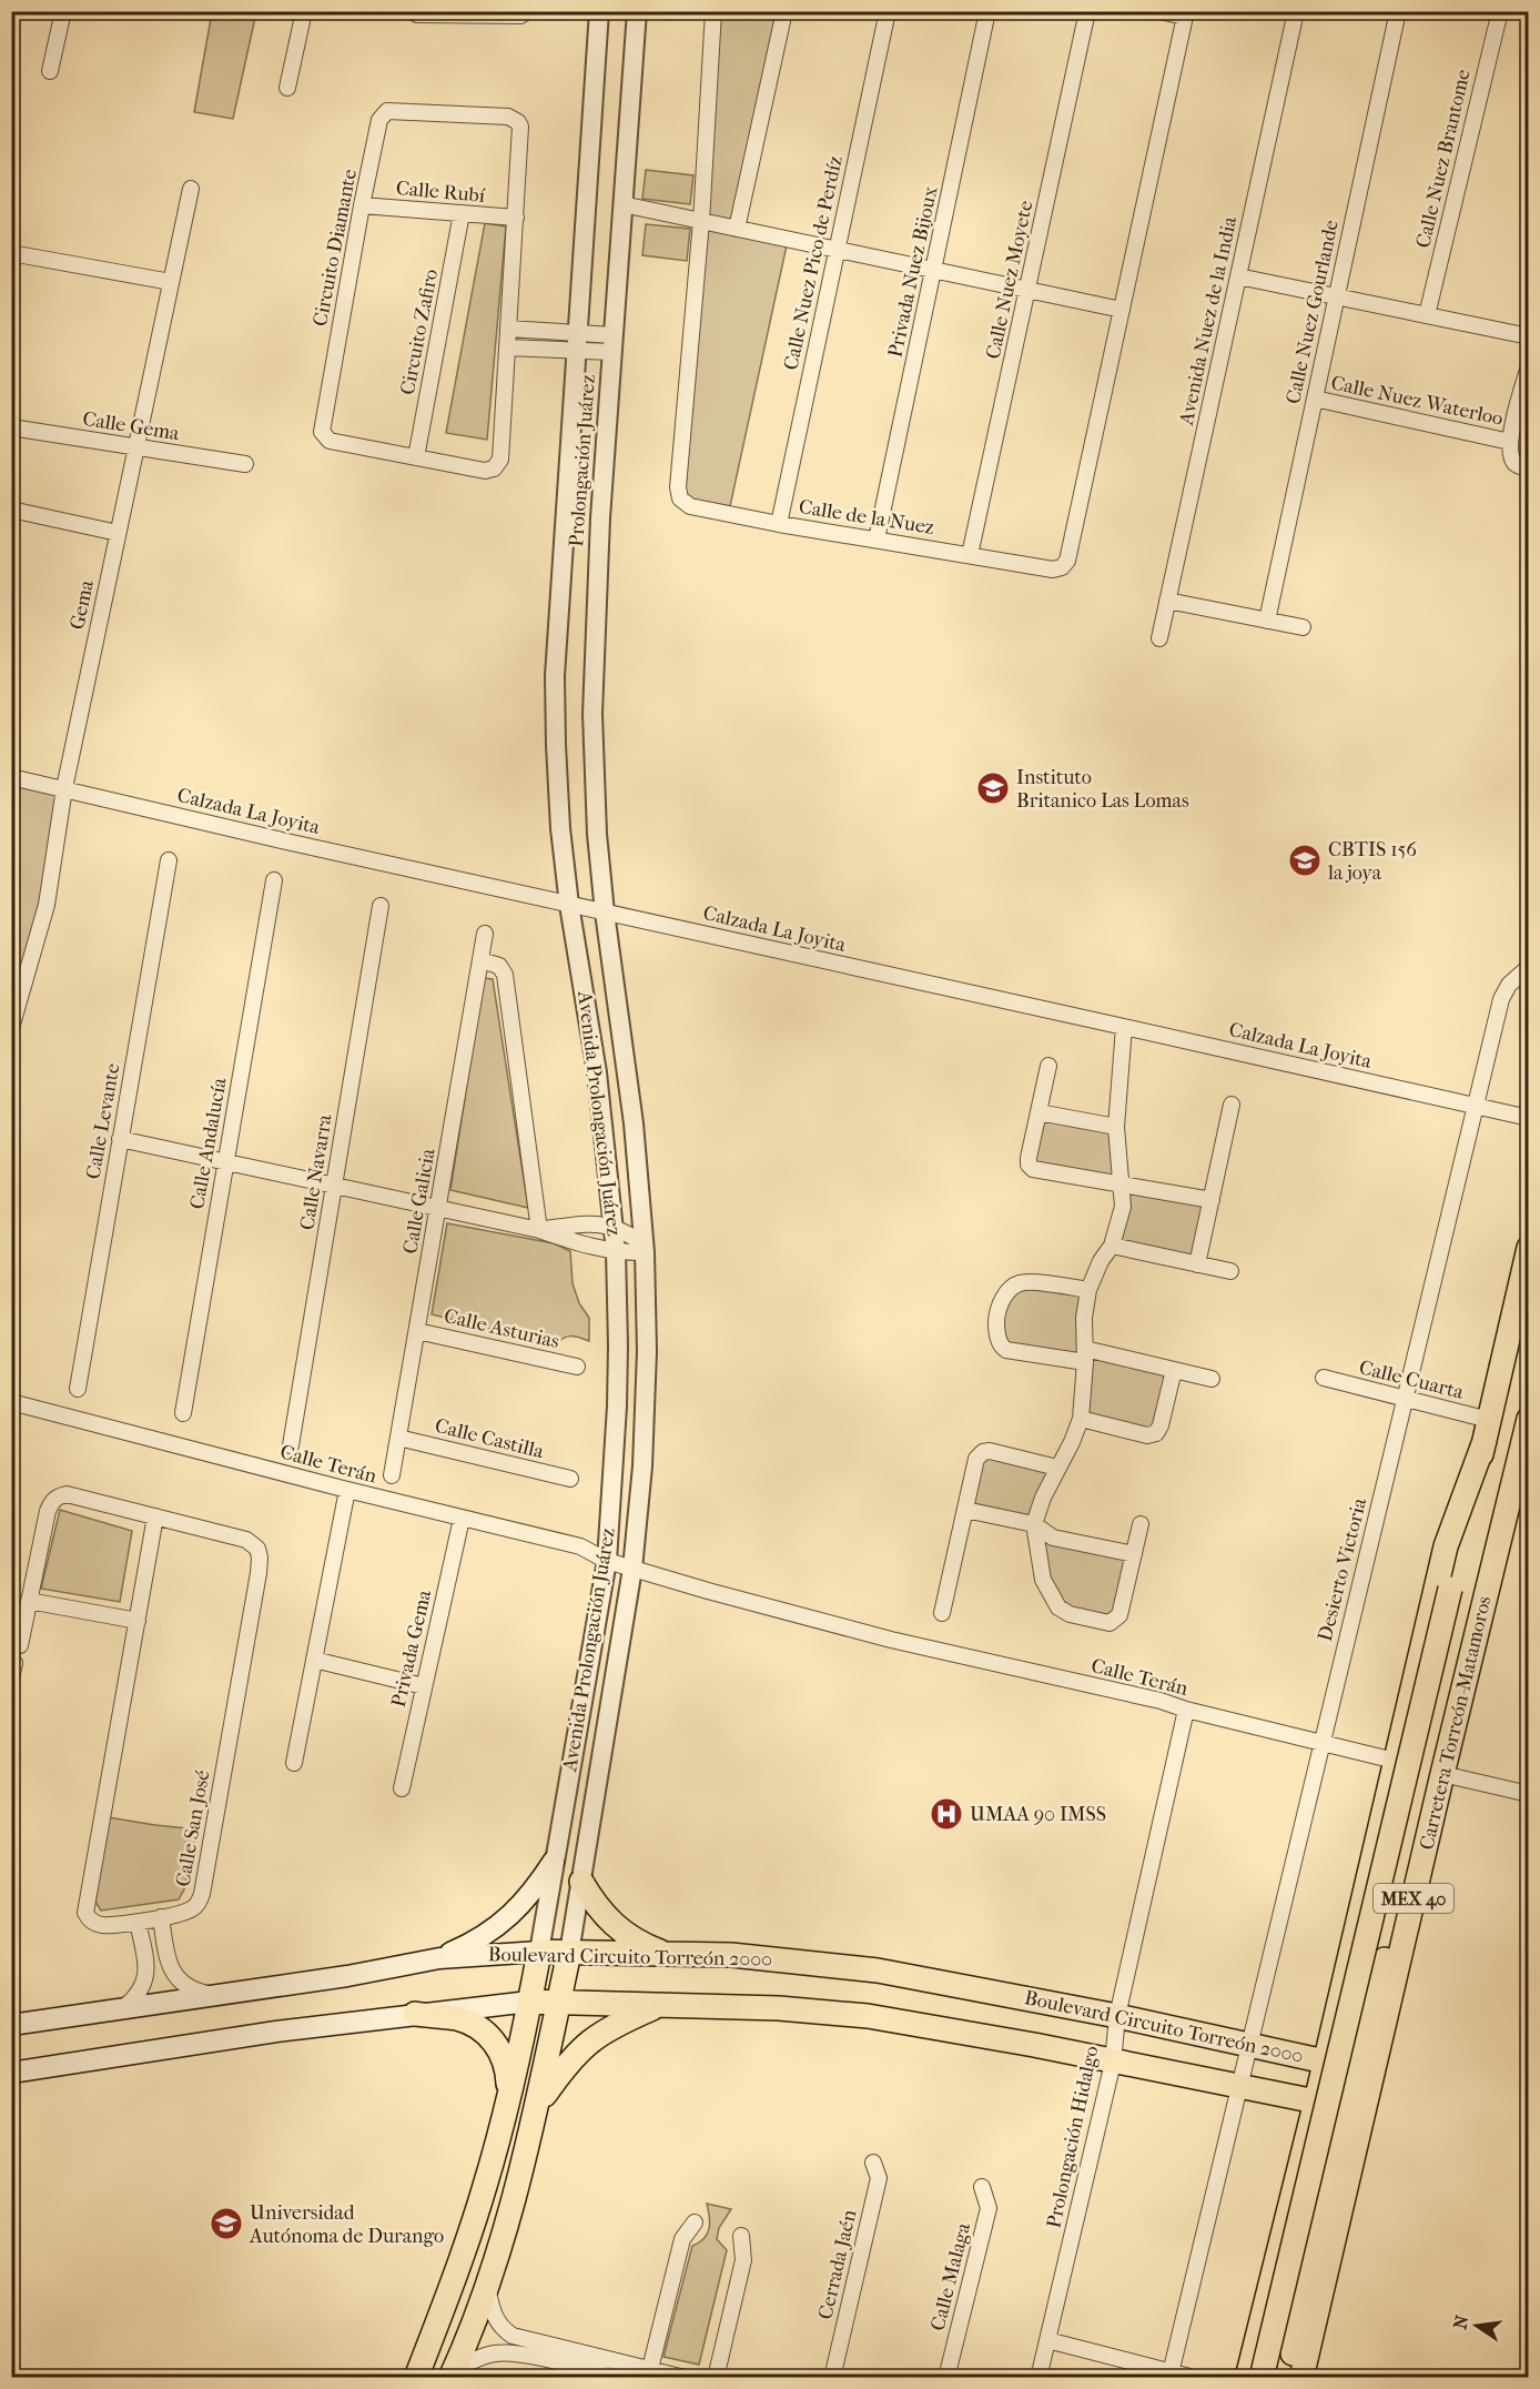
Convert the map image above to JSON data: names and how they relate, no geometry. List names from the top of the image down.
{
  "streets": {
    "main road": [
      "Avenida Prolongación Juárez",
      "Carretera Torreón-Matamoros",
      "MEX 40",
      "Boulevard Circuito Torreón 2000"
    ],
    "street": [
      "Calle Nuez Brantome",
      "Calle Rubí",
      "Circuito Diamante",
      "Calle Nuez Pico de Perdíz",
      "Privada Nuez Bijoux",
      "Calle Nuez Moyete",
      "Calle Nuez Gourlande",
      "Avenida Nuez de la India",
      "Circuito Zafiro",
      "Calle Nuez Waterloo",
      "Calle Gema",
      "Prolongación Juárez",
      "Calle de la Nuez",
      "Gema",
      "Calzada La Joyita",
      "Calle Levante",
      "Calle Andalucía",
      "Calle Navarra",
      "Calle Galicia",
      "Calle Asturias",
      "Calle Cuarta",
      "Calle Castilla",
      "Calle Terán",
      "Desierto Victoria",
      "Privada Gema",
      "Calle San José",
      "Prolongación Hidalgo",
      "Cerrada Jaén",
      "Calle Malaga"
    ]
  },
  "crossings": [
    ["Calle Rubí", "Circuito Diamante"],
    ["Calle Rubí", "Circuito Zafiro"],
    ["Circuito Diamante", "Circuito Zafiro"],
    ["Calle Nuez Pico de Perdíz", "Calle de la Nuez"],
    ["Privada Nuez Bijoux", "Calle de la Nuez"],
    ["Calle Nuez Moyete", "Calle de la Nuez"],
    ["Calle Nuez Gourlande", "Calle Nuez Waterloo"],
    ["Calle Gema", "Gema"],
    ["Prolongación Juárez", "Calzada La Joyita"],
    ["Prolongación Juárez", "Avenida Prolongación Juárez"],
    ["Gema", "Calzada La Joyita"],
    ["Calzada La Joyita", "Avenida Prolongación Juárez"],
    ["Calzada La Joyita", "Desierto Victoria"],
    ["Avenida Prolongación Juárez", "Calle Terán"],
    ["Avenida Prolongación Juárez", "Boulevard Circuito Torreón 2000"],
    ["Calle Galicia", "Calle Asturias"],
    ["Calle Galicia", "Calle Castilla"],
    ["Calle Cuarta", "Desierto Victoria"],
    ["Calle Cuarta", "MEX 40"],
    ["Calle Terán", "Desierto Victoria"],
    ["Calle Terán", "Privada Gema"],
    ["Calle Terán", "Prolongación Hidalgo"],
    ["Desierto Victoria", "Boulevard Circuito Torreón 2000"],
    ["Boulevard Circuito Torreón 2000", "Prolongación Hidalgo"]
  ],
  "places": {
    "school or university": ["Instituto Britanico Las Lomas", "CBTIS 156 la joya", "Universidad Autónoma de Durango"],
    "hospital": ["UMAA 90 IMSS"]
  },
  "north": "left"
}
